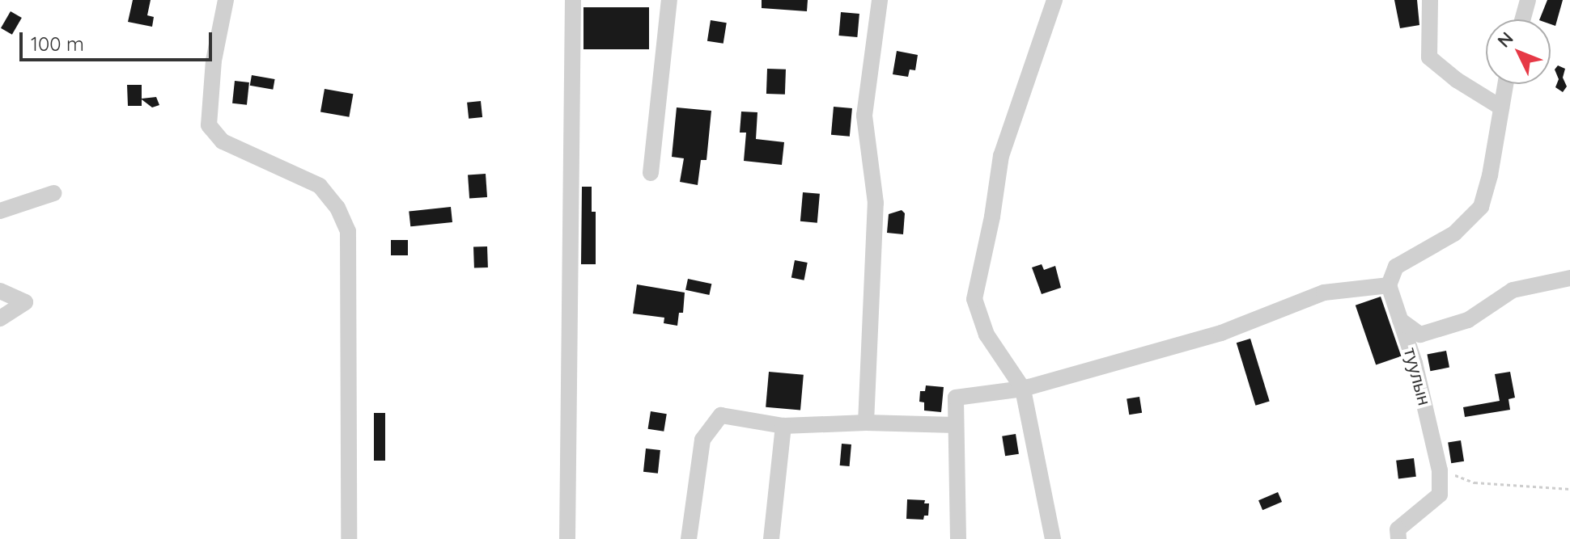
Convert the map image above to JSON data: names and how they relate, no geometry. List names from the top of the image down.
{
  "streets": {
    "street": ["туулын"]
  },
  "scale_bar": "100 m",
  "north": "top left"
}
